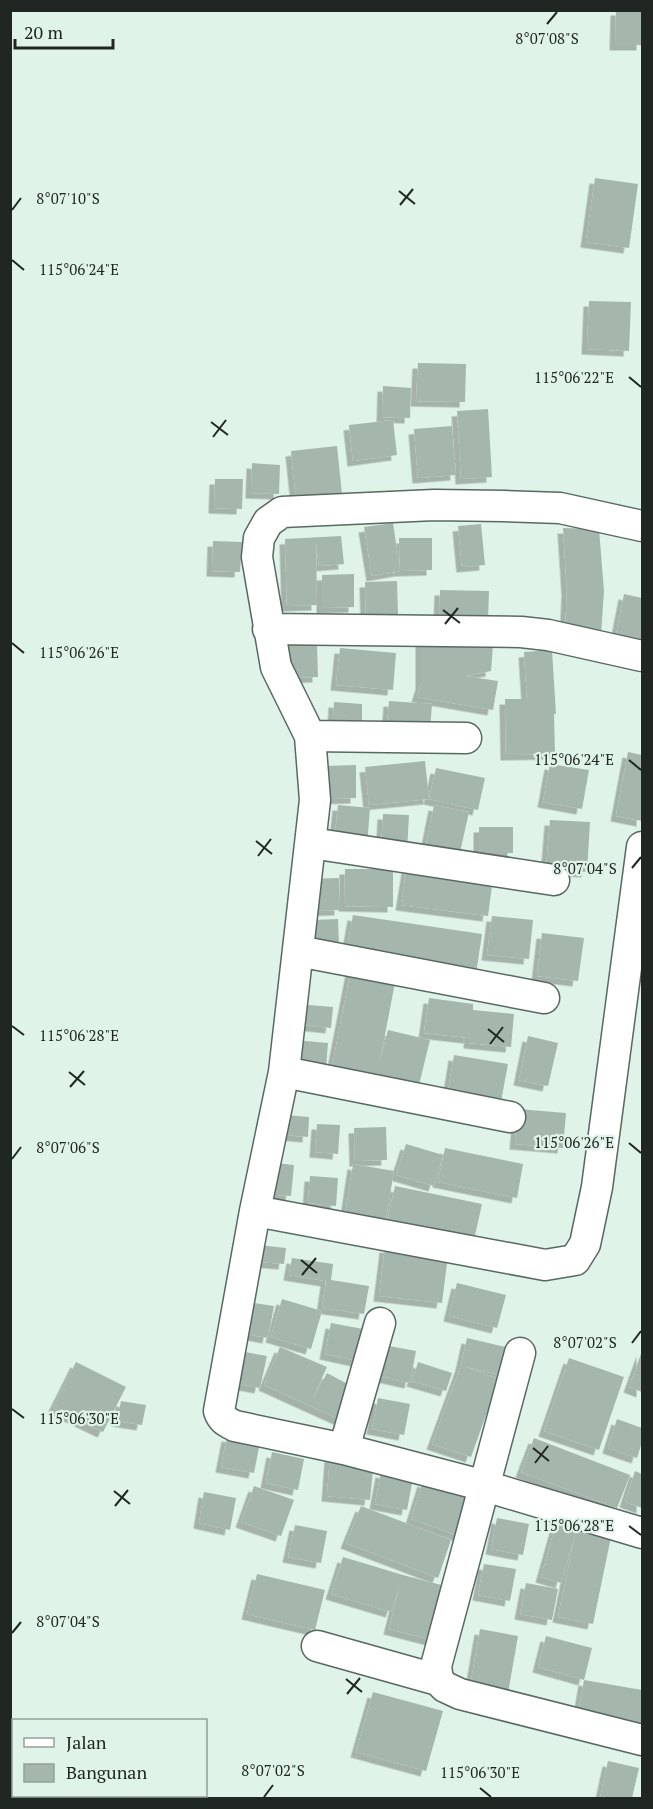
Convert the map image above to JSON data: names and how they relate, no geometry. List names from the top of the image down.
{
  "legend": ["Jalan", "Bangunan"],
  "scale_bar": "20 m",
  "coordinates": [
    "8°07'08\"S",
    "8°07'10\"S",
    "115°06'24\"E",
    "115°06'22\"E",
    "115°06'26\"E",
    "8°07'04\"S",
    "115°06'28\"E",
    "8°07'06\"S",
    "8°07'02\"S",
    "115°06'30\"E"
  ]
}
